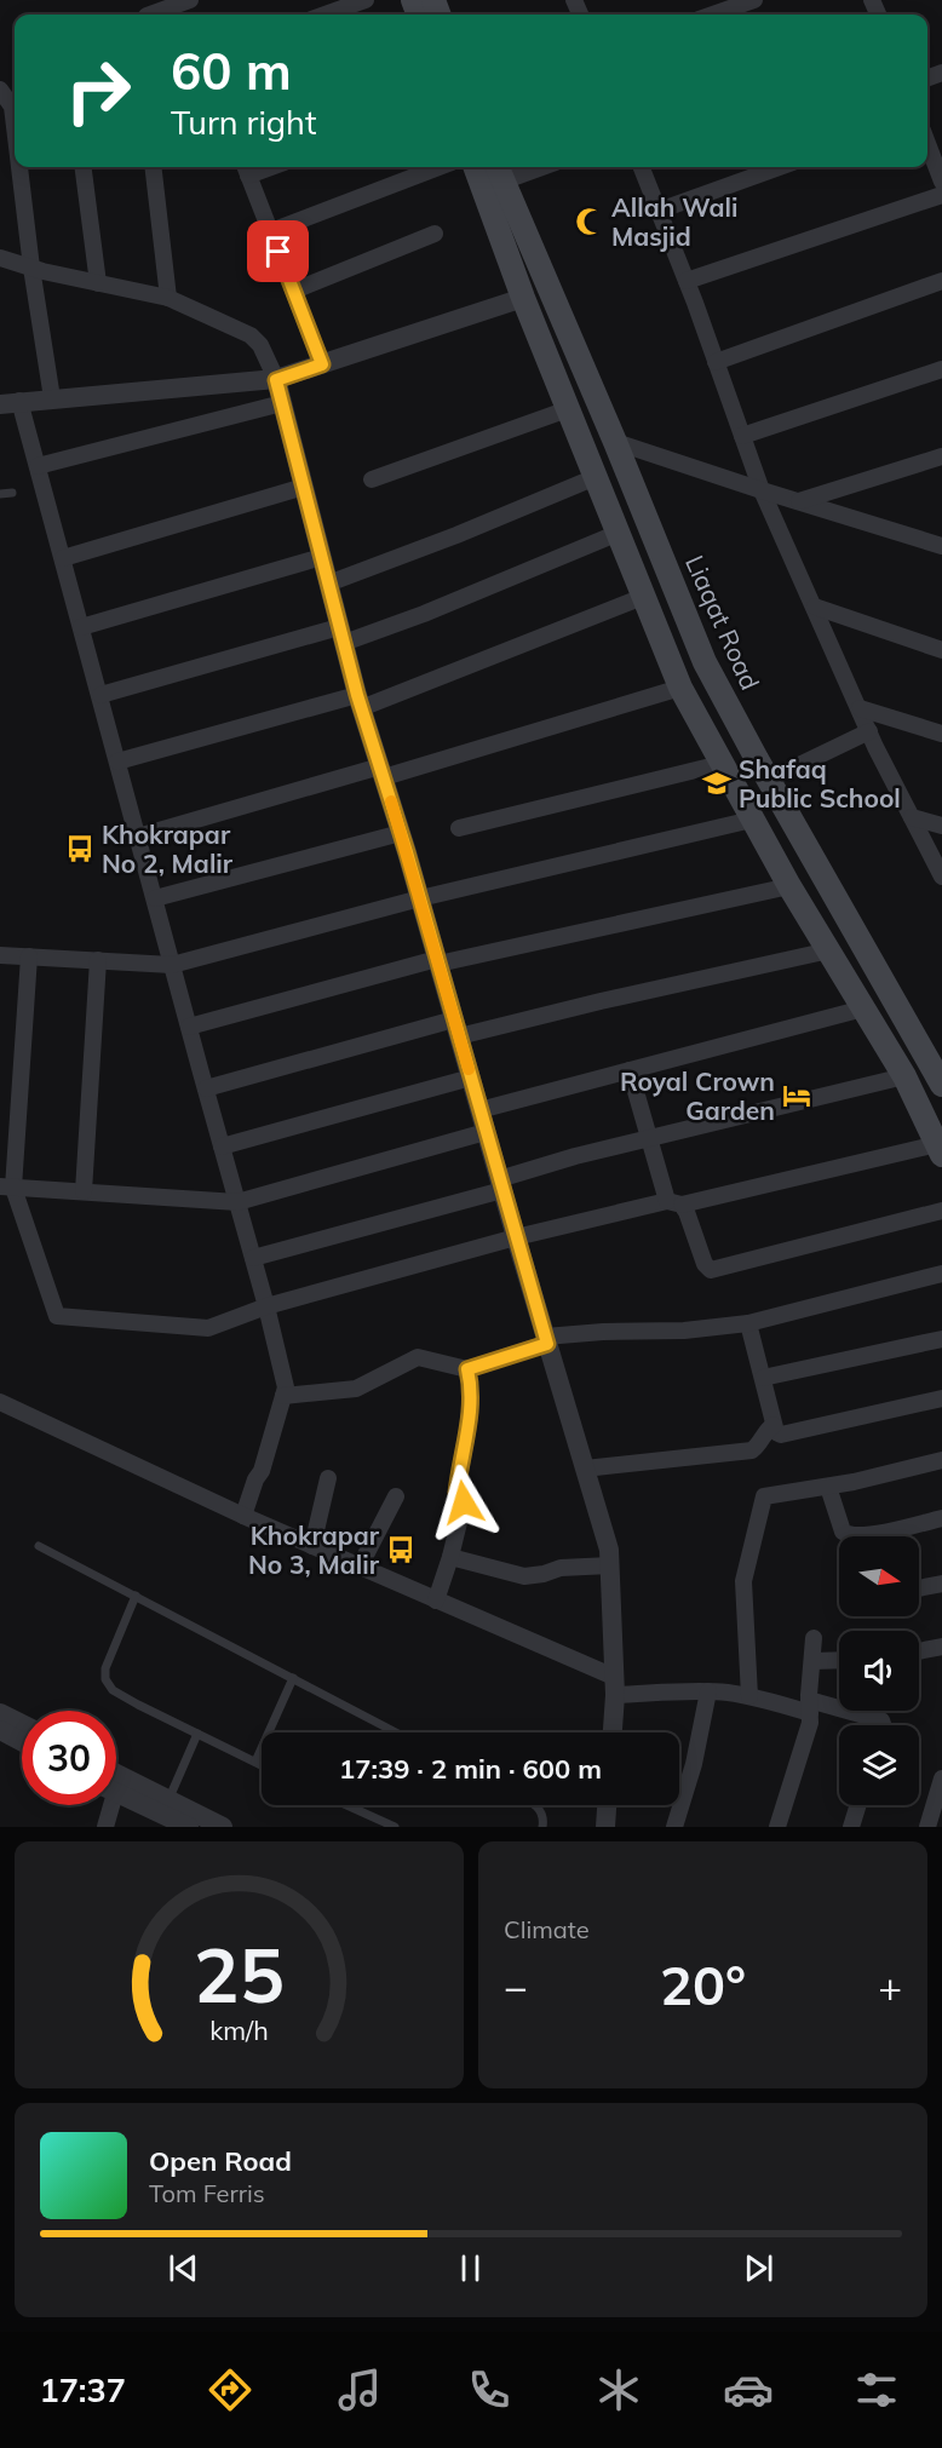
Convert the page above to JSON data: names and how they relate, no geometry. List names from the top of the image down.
{
  "streets": {
    "main road": ["Liaqat Road"]
  },
  "places": {
    "mosque": ["Allah Wali Masjid"],
    "school or university": ["Shafaq Public School"],
    "bus stop": ["Khokrapar No 2, Malir", "Khokrapar No 3, Malir"],
    "hotel": ["Royal Crown Garden"]
  },
  "north": "right",
  "page": {
    "turn": ["60 m", "Turn right"],
    "limit": "30",
    "trip": "17:39 · 2 min · 600 m",
    "tile": "Climate",
    "heat": ["−", "20°", "+"],
    "song": ["Open Road", "Tom Ferris"],
    "tabs": "17:37",
    "gauge": ["25", "km/h"]
  }
}
